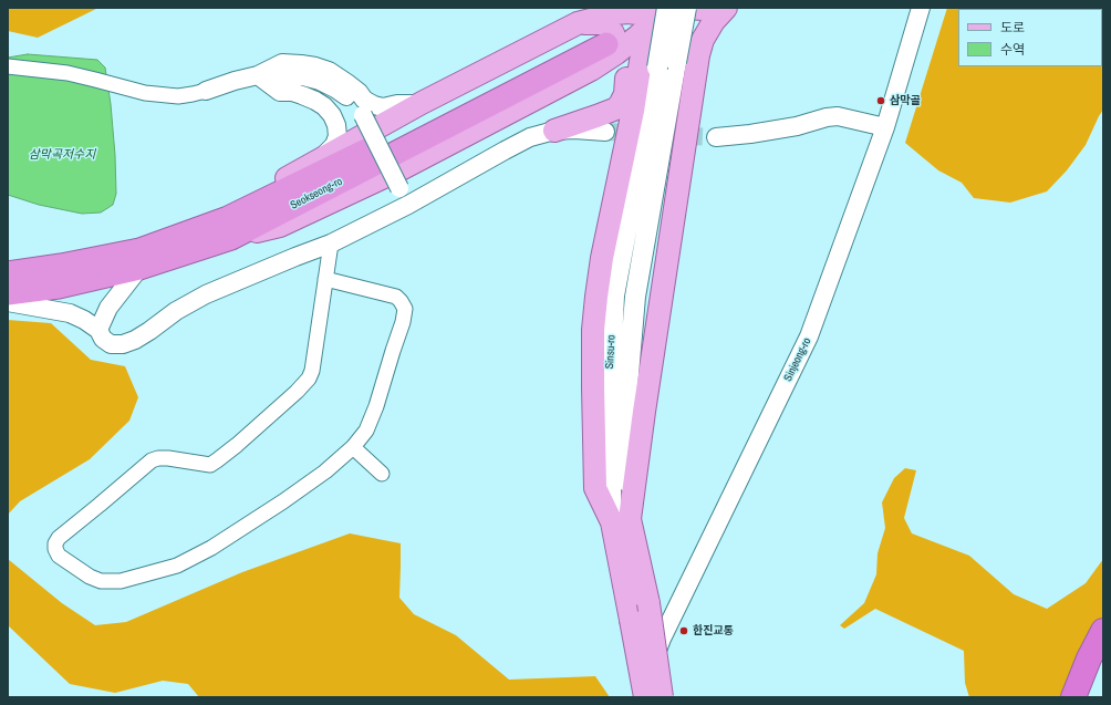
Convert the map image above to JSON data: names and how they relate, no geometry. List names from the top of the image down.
{
  "streets": {
    "highway": ["Seokseong-ro"],
    "main road": ["Sinsu-ro"],
    "street": ["Sinjeong-ro"]
  },
  "crossings": [
    ["Sinsu-ro", "Sinjeong-ro"]
  ],
  "water": ["삼막곡저수지"],
  "places": ["삼막골", "한진교통"],
  "legend": ["도로", "수역"]
}
